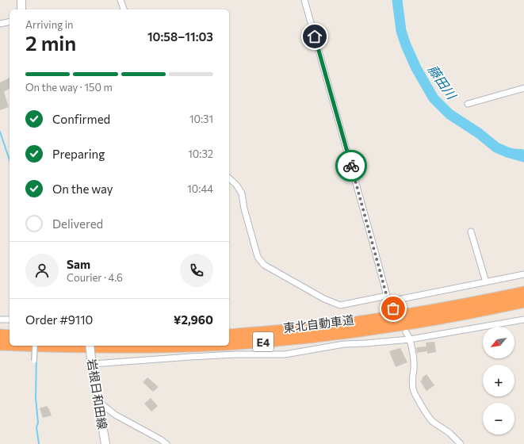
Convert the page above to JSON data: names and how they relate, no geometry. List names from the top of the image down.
{
  "streets": {
    "highway": ["東北自動車道", "E4"],
    "main road": ["岩根日和田線"]
  },
  "water": ["藤田川"],
  "north": "bottom left",
  "page": {
    "heading": ["2 min", "Arriving in", "10:58–11:03"],
    "panel": [
      "Sam",
      "Courier · 4.6",
      "Order #9110",
      "¥2,960"
    ],
    "bar": "On the way · 150 m",
    "list": [
      ["Confirmed", "10:31"],
      ["Preparing", "10:32"],
      ["On the way", "10:44"],
      "Delivered"
    ],
    "map_buttons": ["+", "−"]
  }
}
